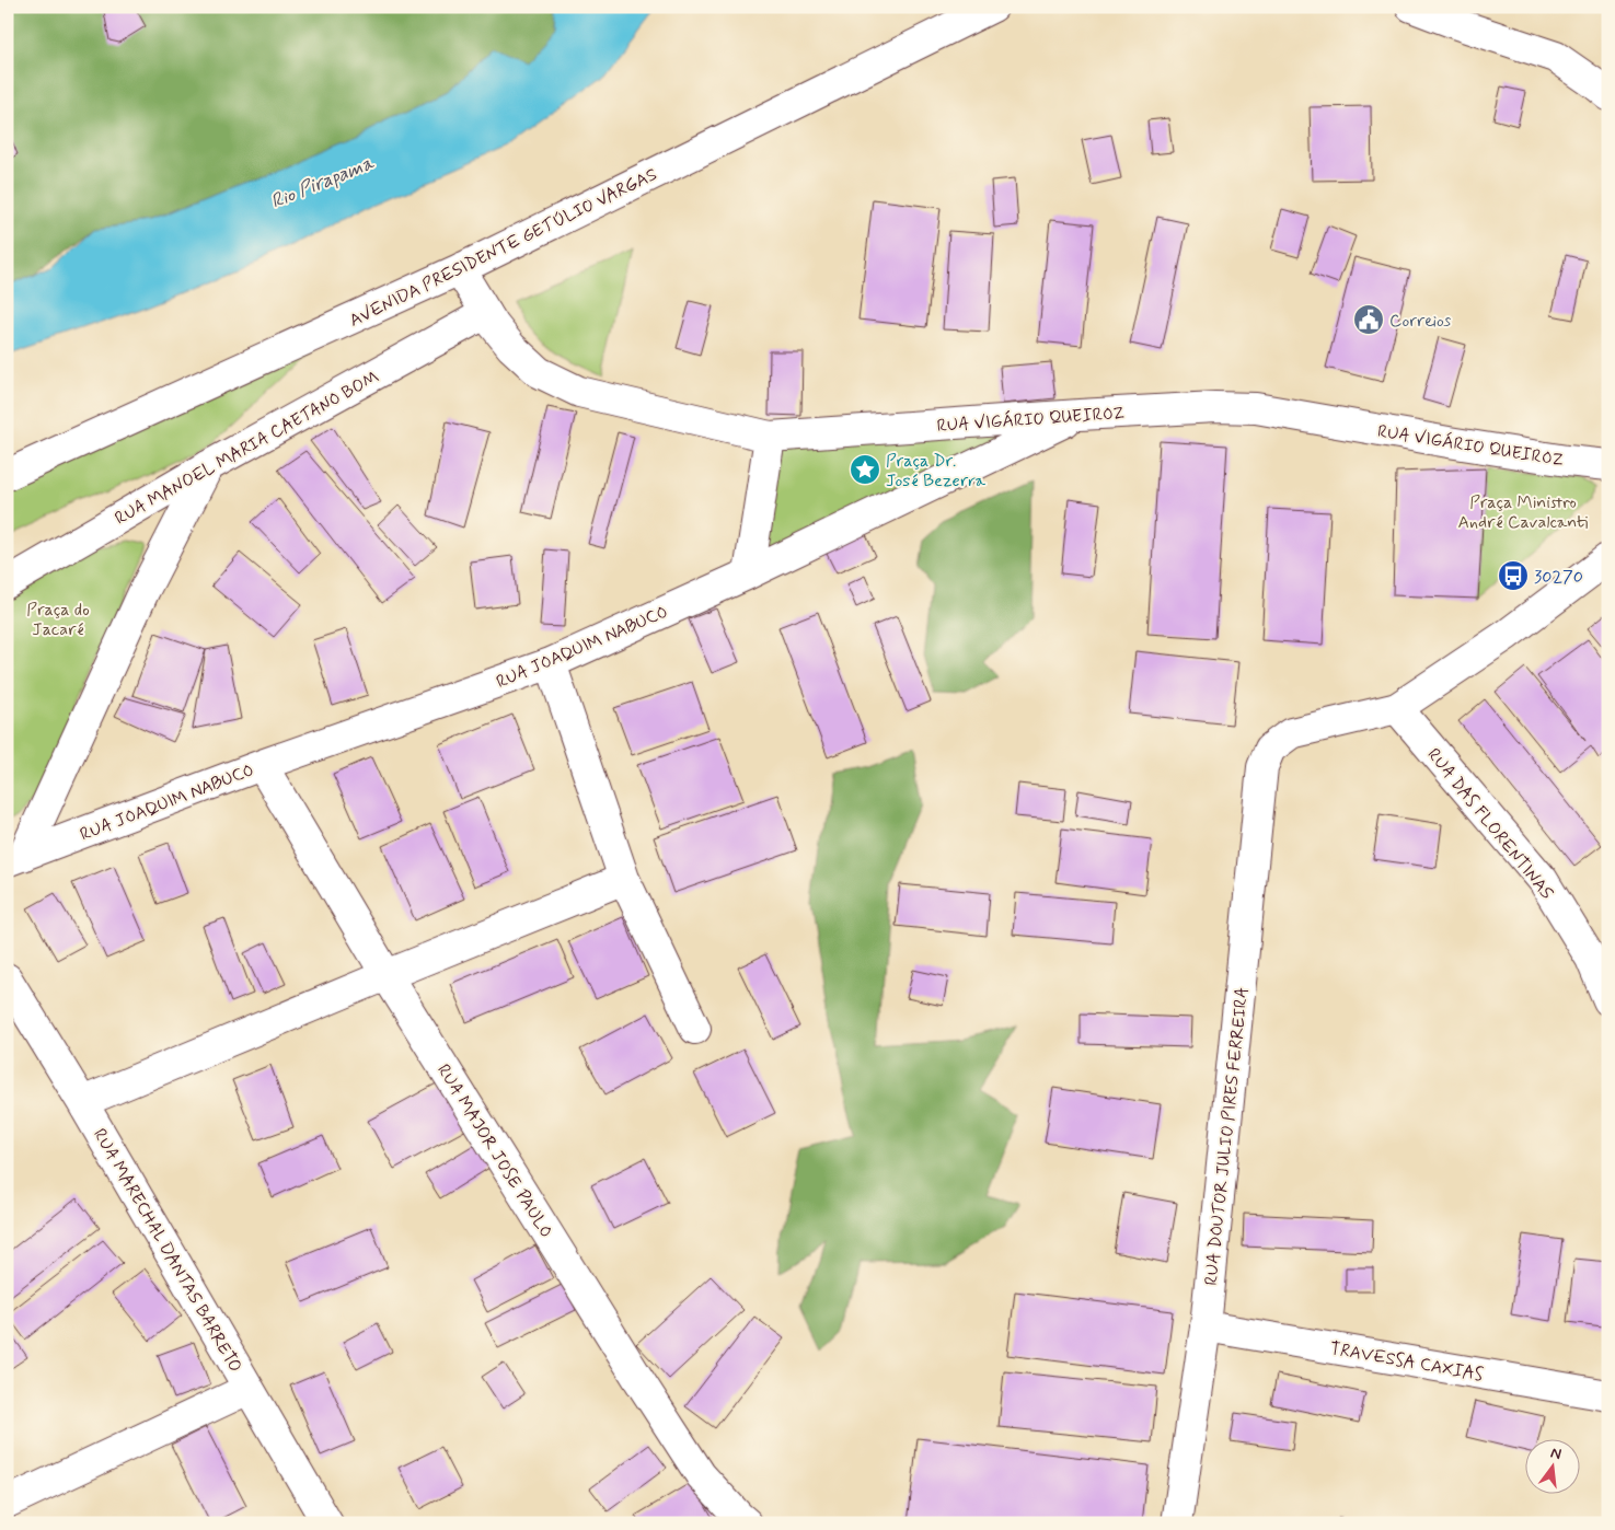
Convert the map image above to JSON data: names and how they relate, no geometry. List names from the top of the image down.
{
  "streets": {
    "street": [
      "AVENIDA PRESIDENTE GETÚLIO VARGAS",
      "RUA VIGÁRIO QUEIROZ",
      "RUA MANOEL MARIA CAETANO BOM",
      "RUA JOAQUIM NABUCO",
      "RUA DAS FLORENTINAS",
      "RUA DOUTOR JULIO PIRES FERREIRA",
      "RUA MAJOR JOSE PAULO",
      "RUA MARECHAL DANTAS BARRETO",
      "TRAVESSA CAXIAS"
    ]
  },
  "crossings": [
    ["AVENIDA PRESIDENTE GETÚLIO VARGAS", "RUA VIGÁRIO QUEIROZ"],
    ["RUA VIGÁRIO QUEIROZ", "RUA MANOEL MARIA CAETANO BOM"],
    ["RUA VIGÁRIO QUEIROZ", "RUA JOAQUIM NABUCO"],
    ["RUA JOAQUIM NABUCO", "RUA MAJOR JOSE PAULO"],
    ["RUA DAS FLORENTINAS", "RUA DOUTOR JULIO PIRES FERREIRA"],
    ["RUA DOUTOR JULIO PIRES FERREIRA", "TRAVESSA CAXIAS"]
  ],
  "water": ["Rio Pirapama"],
  "parks": ["Praça Ministro André Cavalcanti", "Praça do Jacaré"],
  "places": {
    "public building": ["Correios"],
    "place": ["Praça Dr. José Bezerra"],
    "bus stop": ["30270"]
  },
  "north": "top"
}
